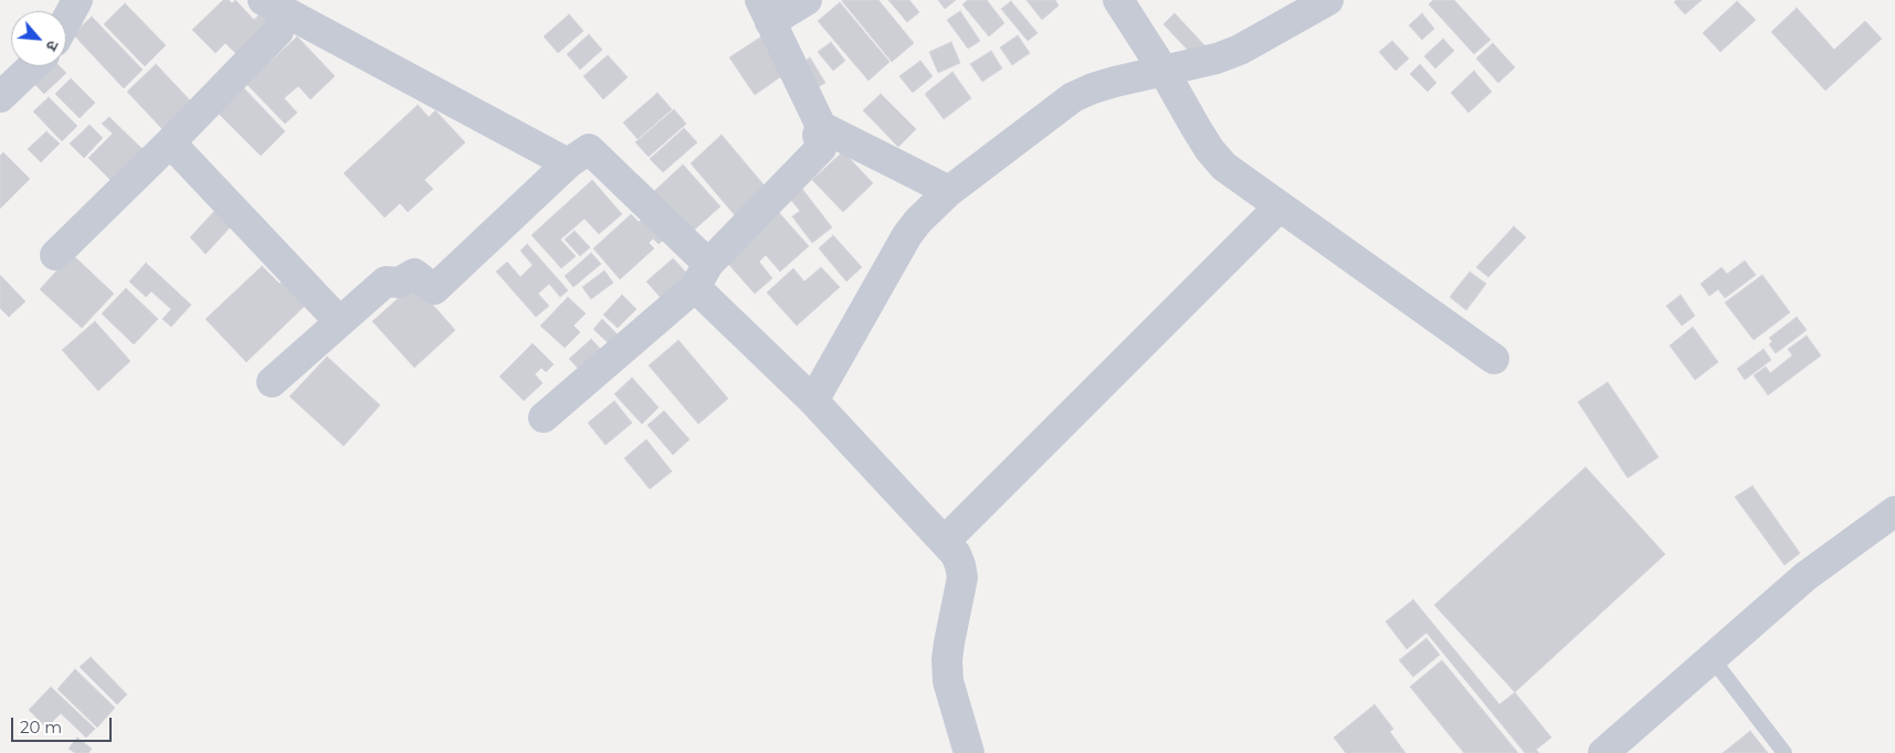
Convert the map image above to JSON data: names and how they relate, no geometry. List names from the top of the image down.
{
  "scale_bar": "20 m",
  "north": "bottom right"
}
